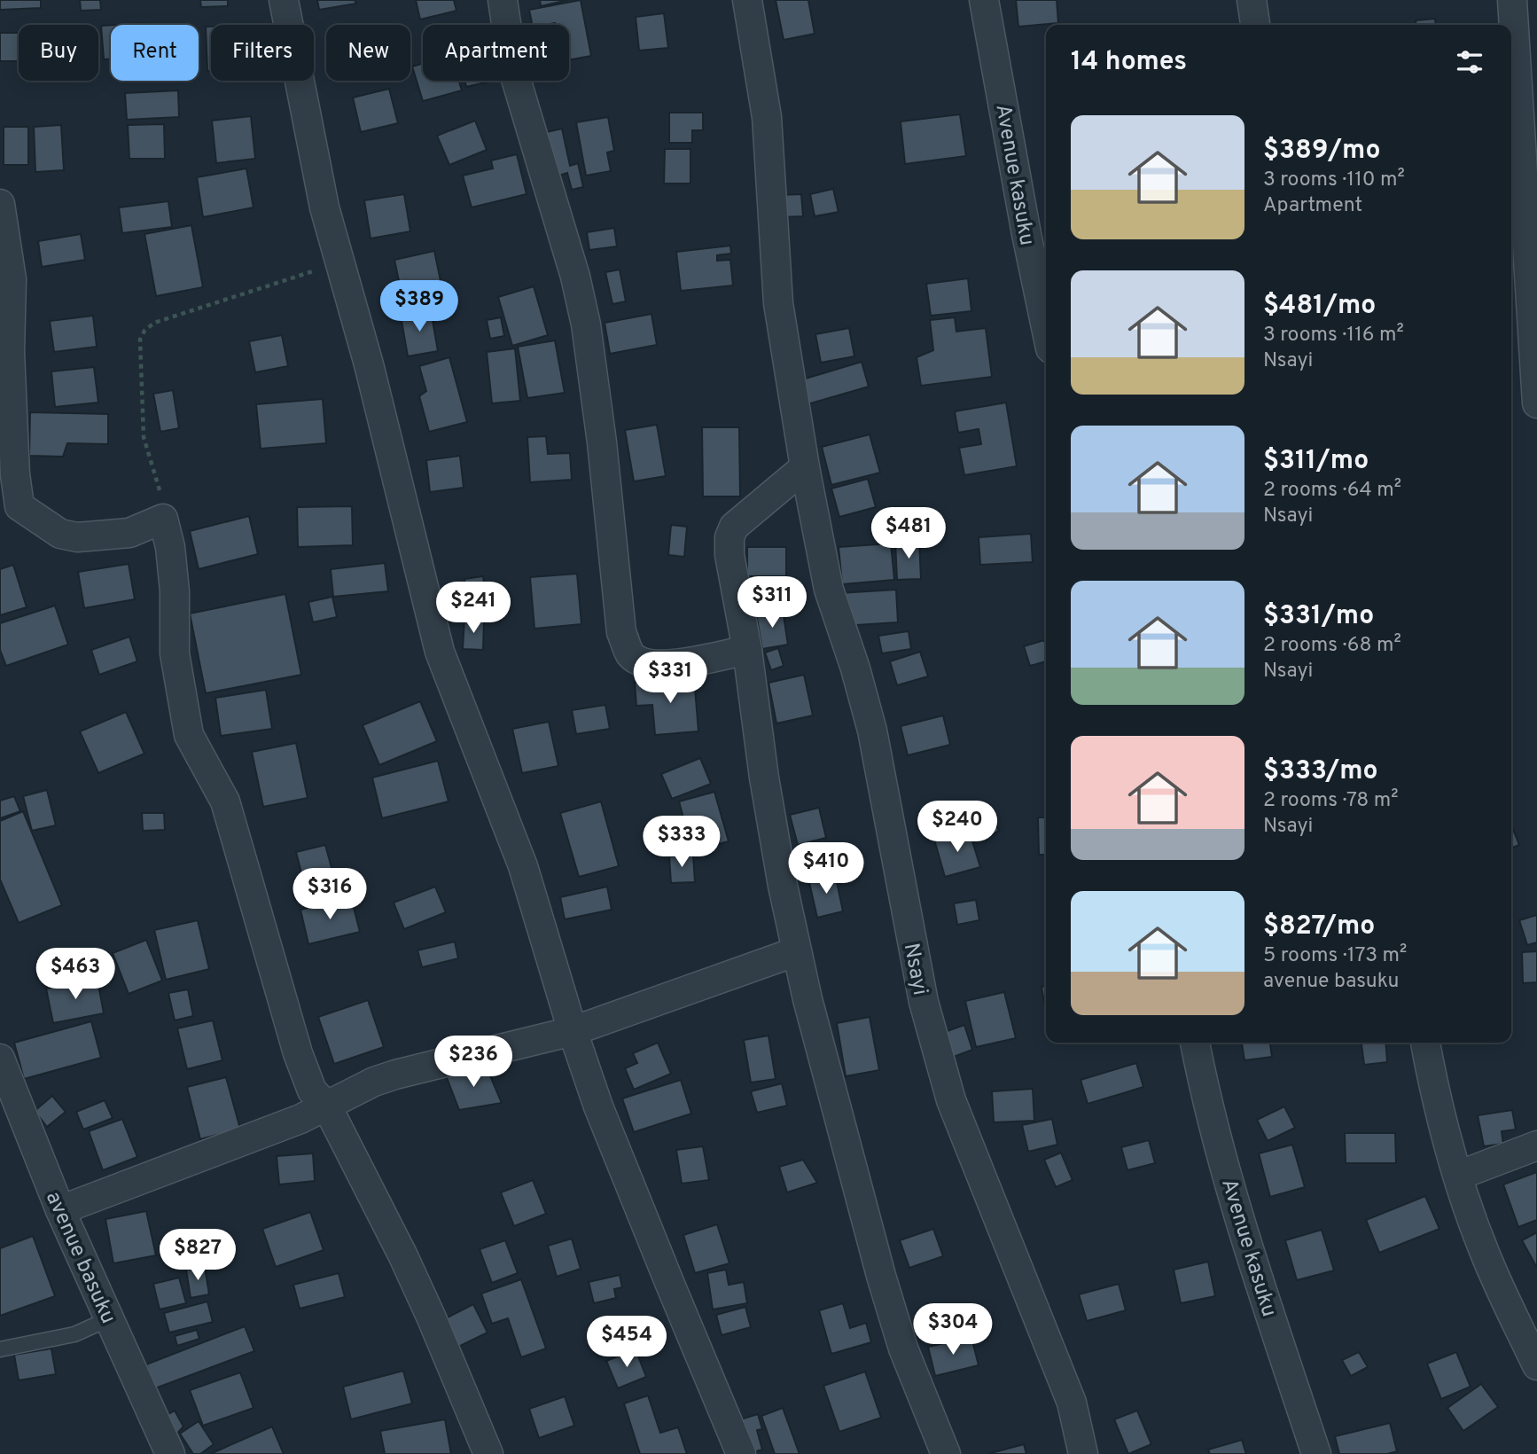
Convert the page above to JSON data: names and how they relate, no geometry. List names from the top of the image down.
{
  "streets": {
    "street": ["Avenue kasuku", "Nsayi", "avenue basuku"]
  },
  "page": {
    "chip": [
      "Buy",
      "Rent",
      "Filters",
      "New",
      "Apartment"
    ],
    "heading": "14 homes",
    "list": [
      {
        "name": "$389/mo",
        "note": "3 rooms · 110 m² · Apartment"
      },
      {
        "name": "$481/mo",
        "note": "3 rooms · 116 m² · Nsayi"
      },
      {
        "name": "$311/mo",
        "note": "2 rooms · 64 m² · Nsayi"
      },
      {
        "name": "$331/mo",
        "note": "2 rooms · 68 m² · Nsayi"
      },
      {
        "name": "$333/mo",
        "note": "2 rooms · 78 m² · Nsayi"
      },
      {
        "name": "$827/mo",
        "note": "5 rooms · 173 m² · avenue basuku"
      }
    ],
    "price": [
      "$389",
      "$481",
      "$311",
      "$241",
      "$331",
      "$240",
      "$333",
      "$410",
      "$316",
      "$463",
      "$236",
      "$827",
      "$304",
      "$454"
    ]
  }
}
